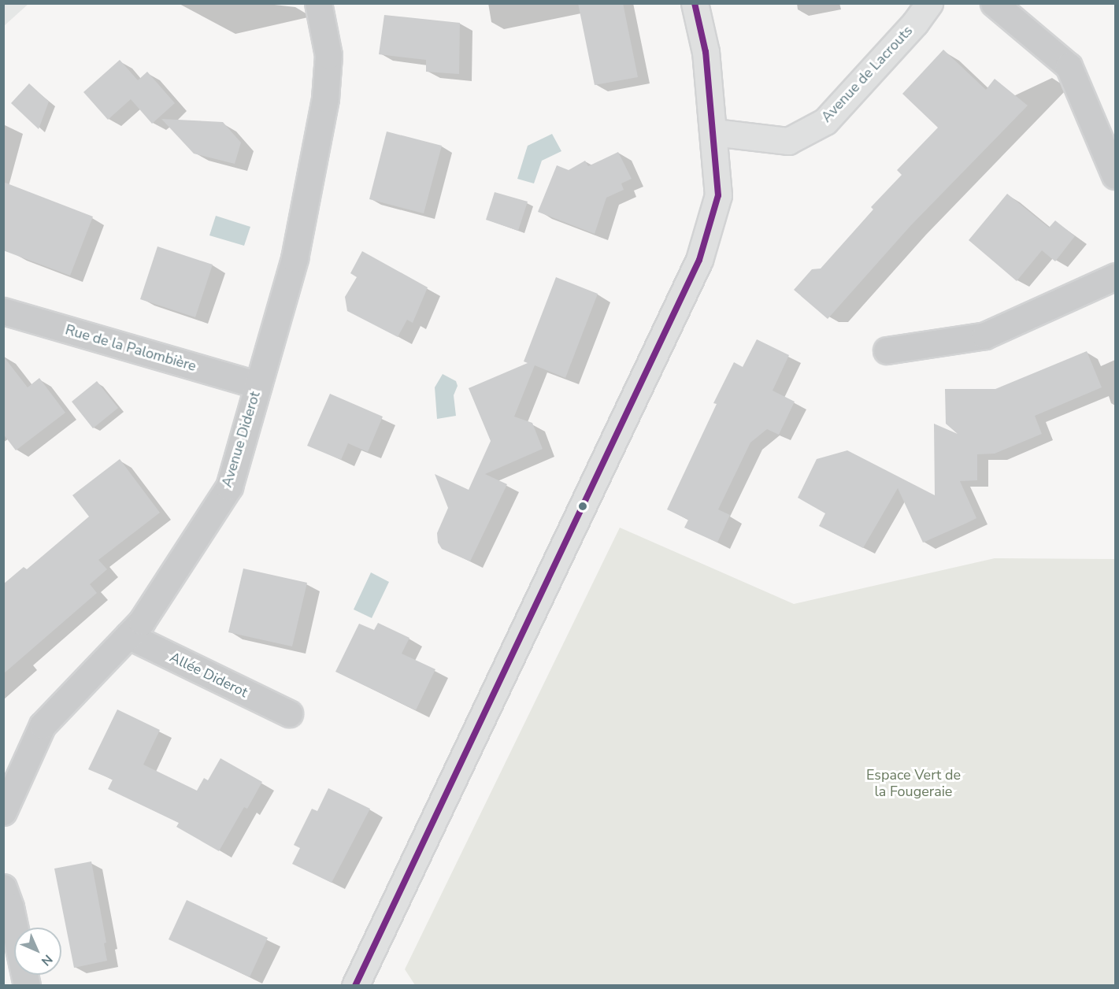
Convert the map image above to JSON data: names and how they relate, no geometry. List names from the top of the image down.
{
  "streets": {
    "street": [
      "Avenue de Lacrouts",
      "Rue de la Palombière",
      "Avenue Diderot",
      "Allée Diderot"
    ]
  },
  "crossings": [
    ["Rue de la Palombière", "Avenue Diderot"],
    ["Avenue Diderot", "Allée Diderot"]
  ],
  "parks": ["Espace Vert de la Fougeraie"],
  "north": "bottom right"
}
